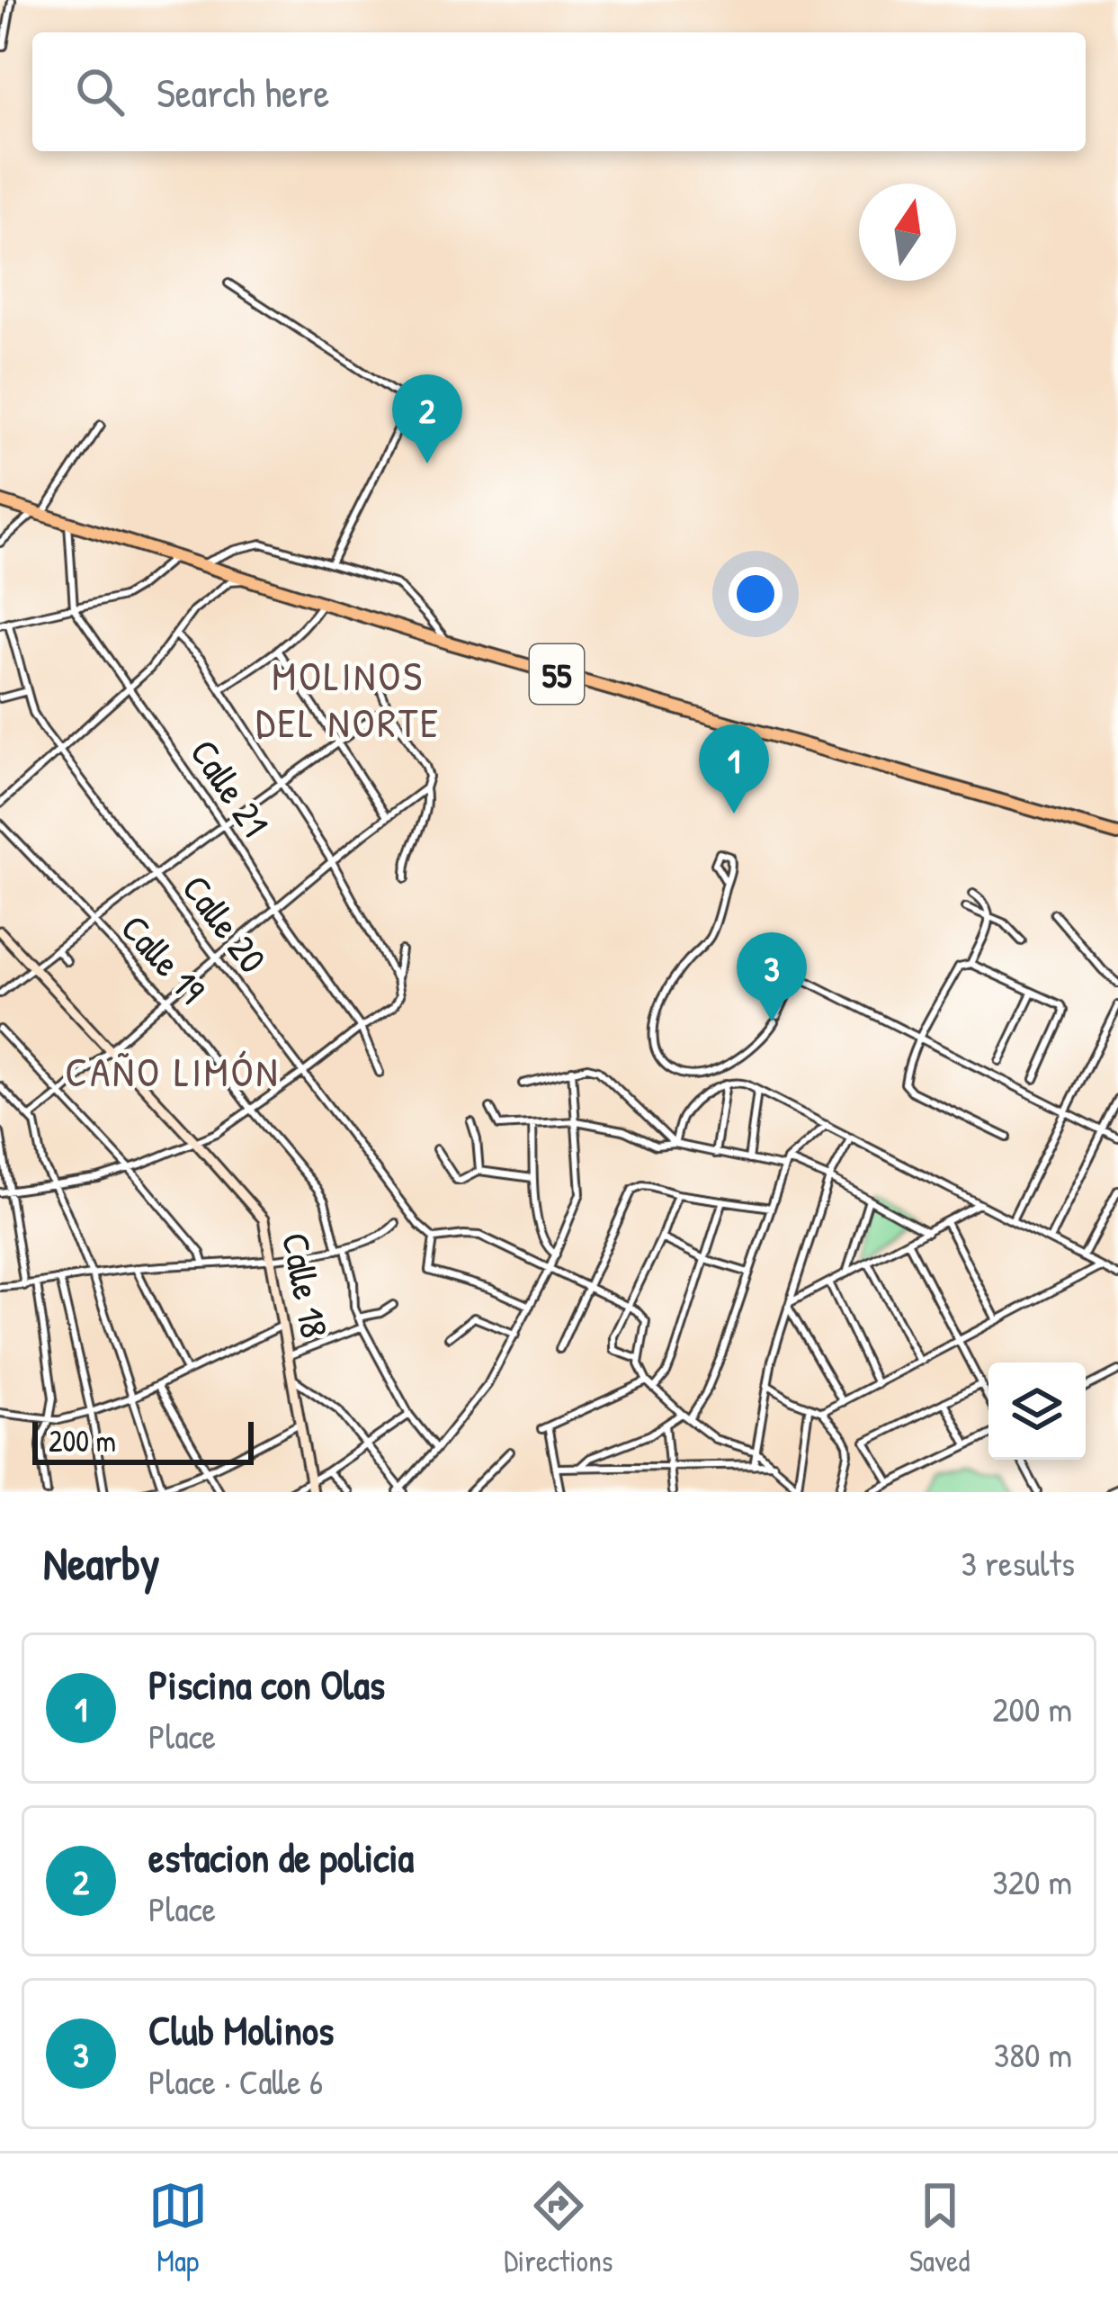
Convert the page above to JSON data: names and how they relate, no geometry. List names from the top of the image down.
{
  "streets": {
    "highway": ["55"],
    "street": [
      "Calle 21",
      "Calle 20",
      "Calle 19",
      "Calle 18"
    ]
  },
  "districts": ["MOLINOS DEL NORTE", "CAÑO LIMÓN"],
  "scale_bar": "200 m",
  "north": "top",
  "page": {
    "search": "Search here",
    "pins": ["2", "1", "3"],
    "scale": "200 m",
    "heading": ["Nearby", "3 results"],
    "list": [
      {
        "mark": "1",
        "name": "Piscina con Olas",
        "note": "Place",
        "value": "200 m"
      },
      {
        "mark": "2",
        "name": "estacion de policia",
        "note": "Place",
        "value": "320 m"
      },
      {
        "mark": "3",
        "name": "Club Molinos",
        "note": "Place · Calle 6",
        "value": "380 m"
      }
    ],
    "nav": ["Map", "Directions", "Saved"]
  }
}
